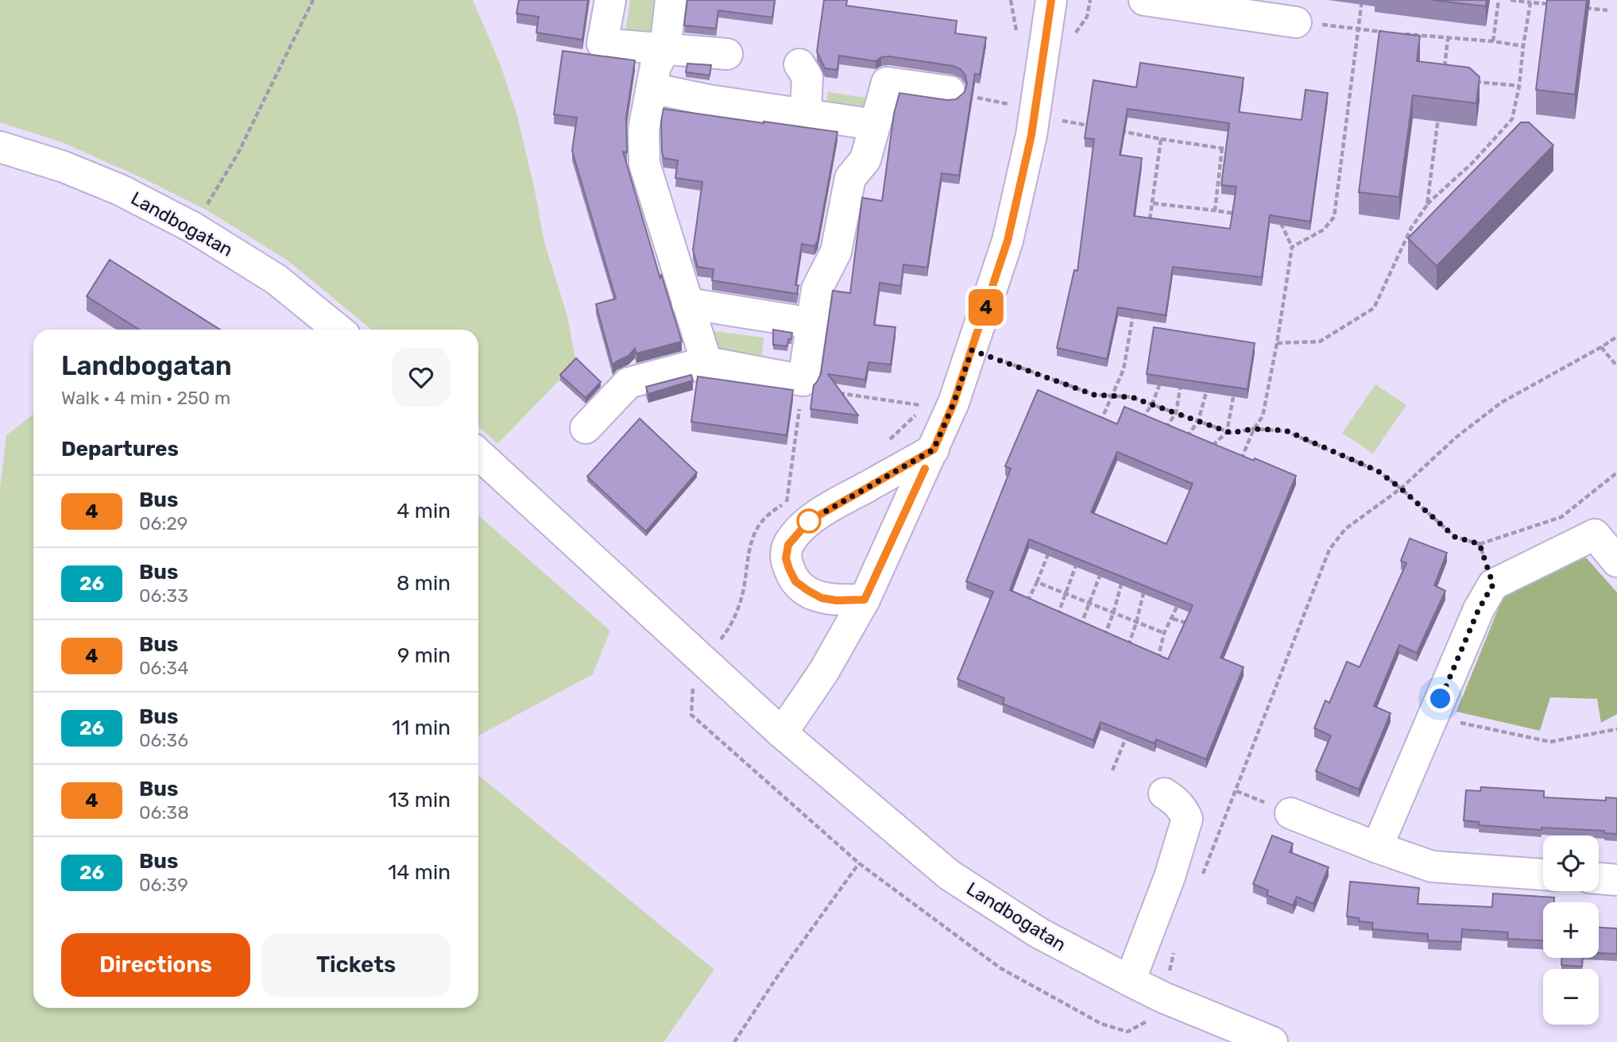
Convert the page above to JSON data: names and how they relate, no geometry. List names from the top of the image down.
{
  "streets": {
    "street": ["Landbogatan"]
  },
  "lines": ["bus line 4"],
  "page": {
    "on_map": "4",
    "heading": [
      ["Landbogatan", "Walk · 4 min · 250 m"],
      "Departures"
    ],
    "list": [
      {
        "mark": "4",
        "name": "Bus",
        "note": "06:29",
        "value": "4 min"
      },
      {
        "mark": "26",
        "name": "Bus",
        "note": "06:33",
        "value": "8 min"
      },
      {
        "mark": "4",
        "name": "Bus",
        "note": "06:34",
        "value": "9 min"
      },
      {
        "mark": "26",
        "name": "Bus",
        "note": "06:36",
        "value": "11 min"
      },
      {
        "mark": "4",
        "name": "Bus",
        "note": "06:38",
        "value": "13 min"
      },
      {
        "mark": "26",
        "name": "Bus",
        "note": "06:39",
        "value": "14 min"
      }
    ],
    "map_buttons": ["+", "−"],
    "buttons": ["Directions", "Tickets"]
  }
}
